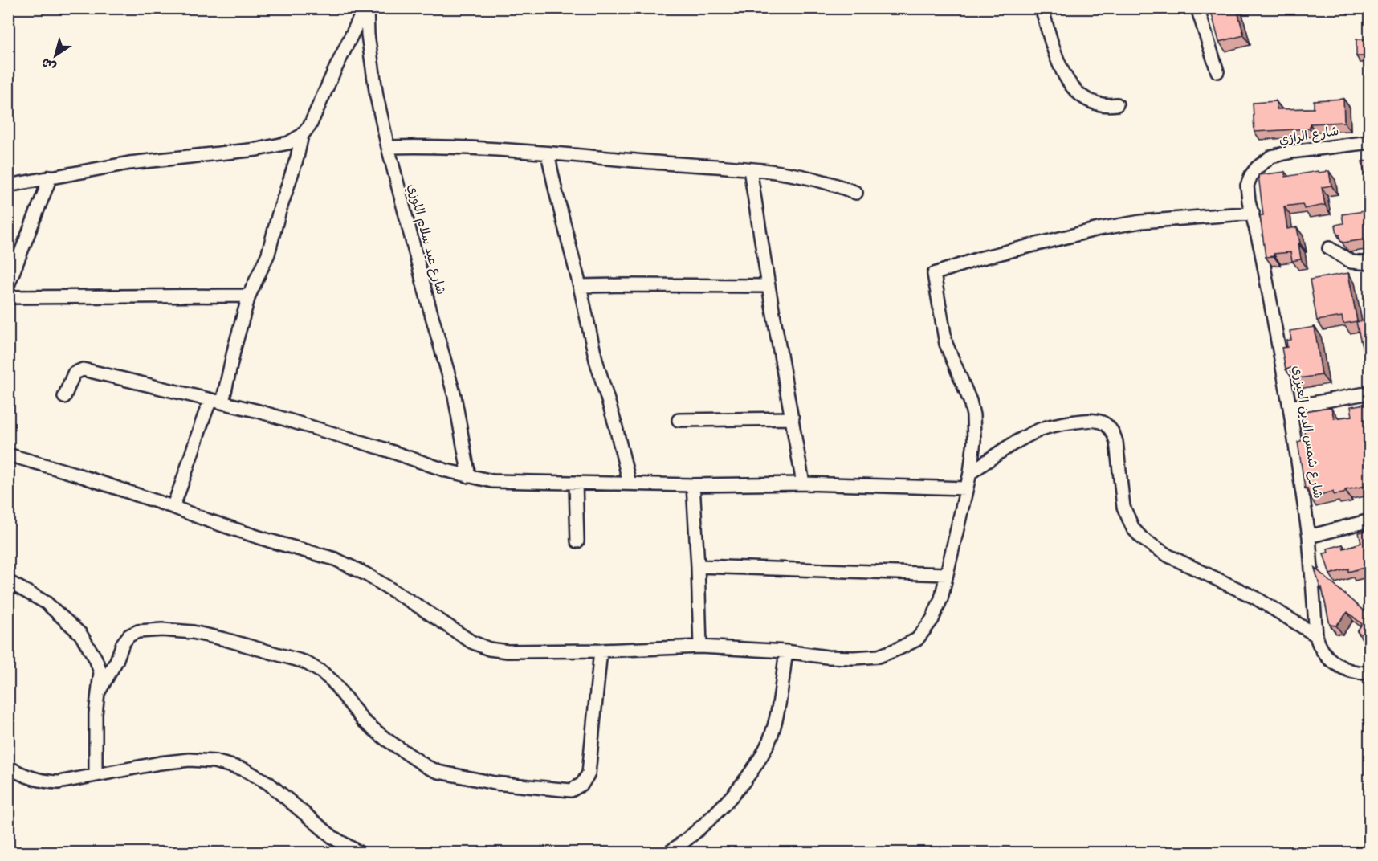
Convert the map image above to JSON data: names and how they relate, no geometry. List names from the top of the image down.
{
  "streets": {
    "street": ["شارع الرازي", "شارع عيد سلام اللوزي", "شارع شمس الدين العيزري"]
  },
  "crossings": [
    ["شارع الرازي", "شارع شمس الدين العيزري"]
  ],
  "north": "bottom left"
}
